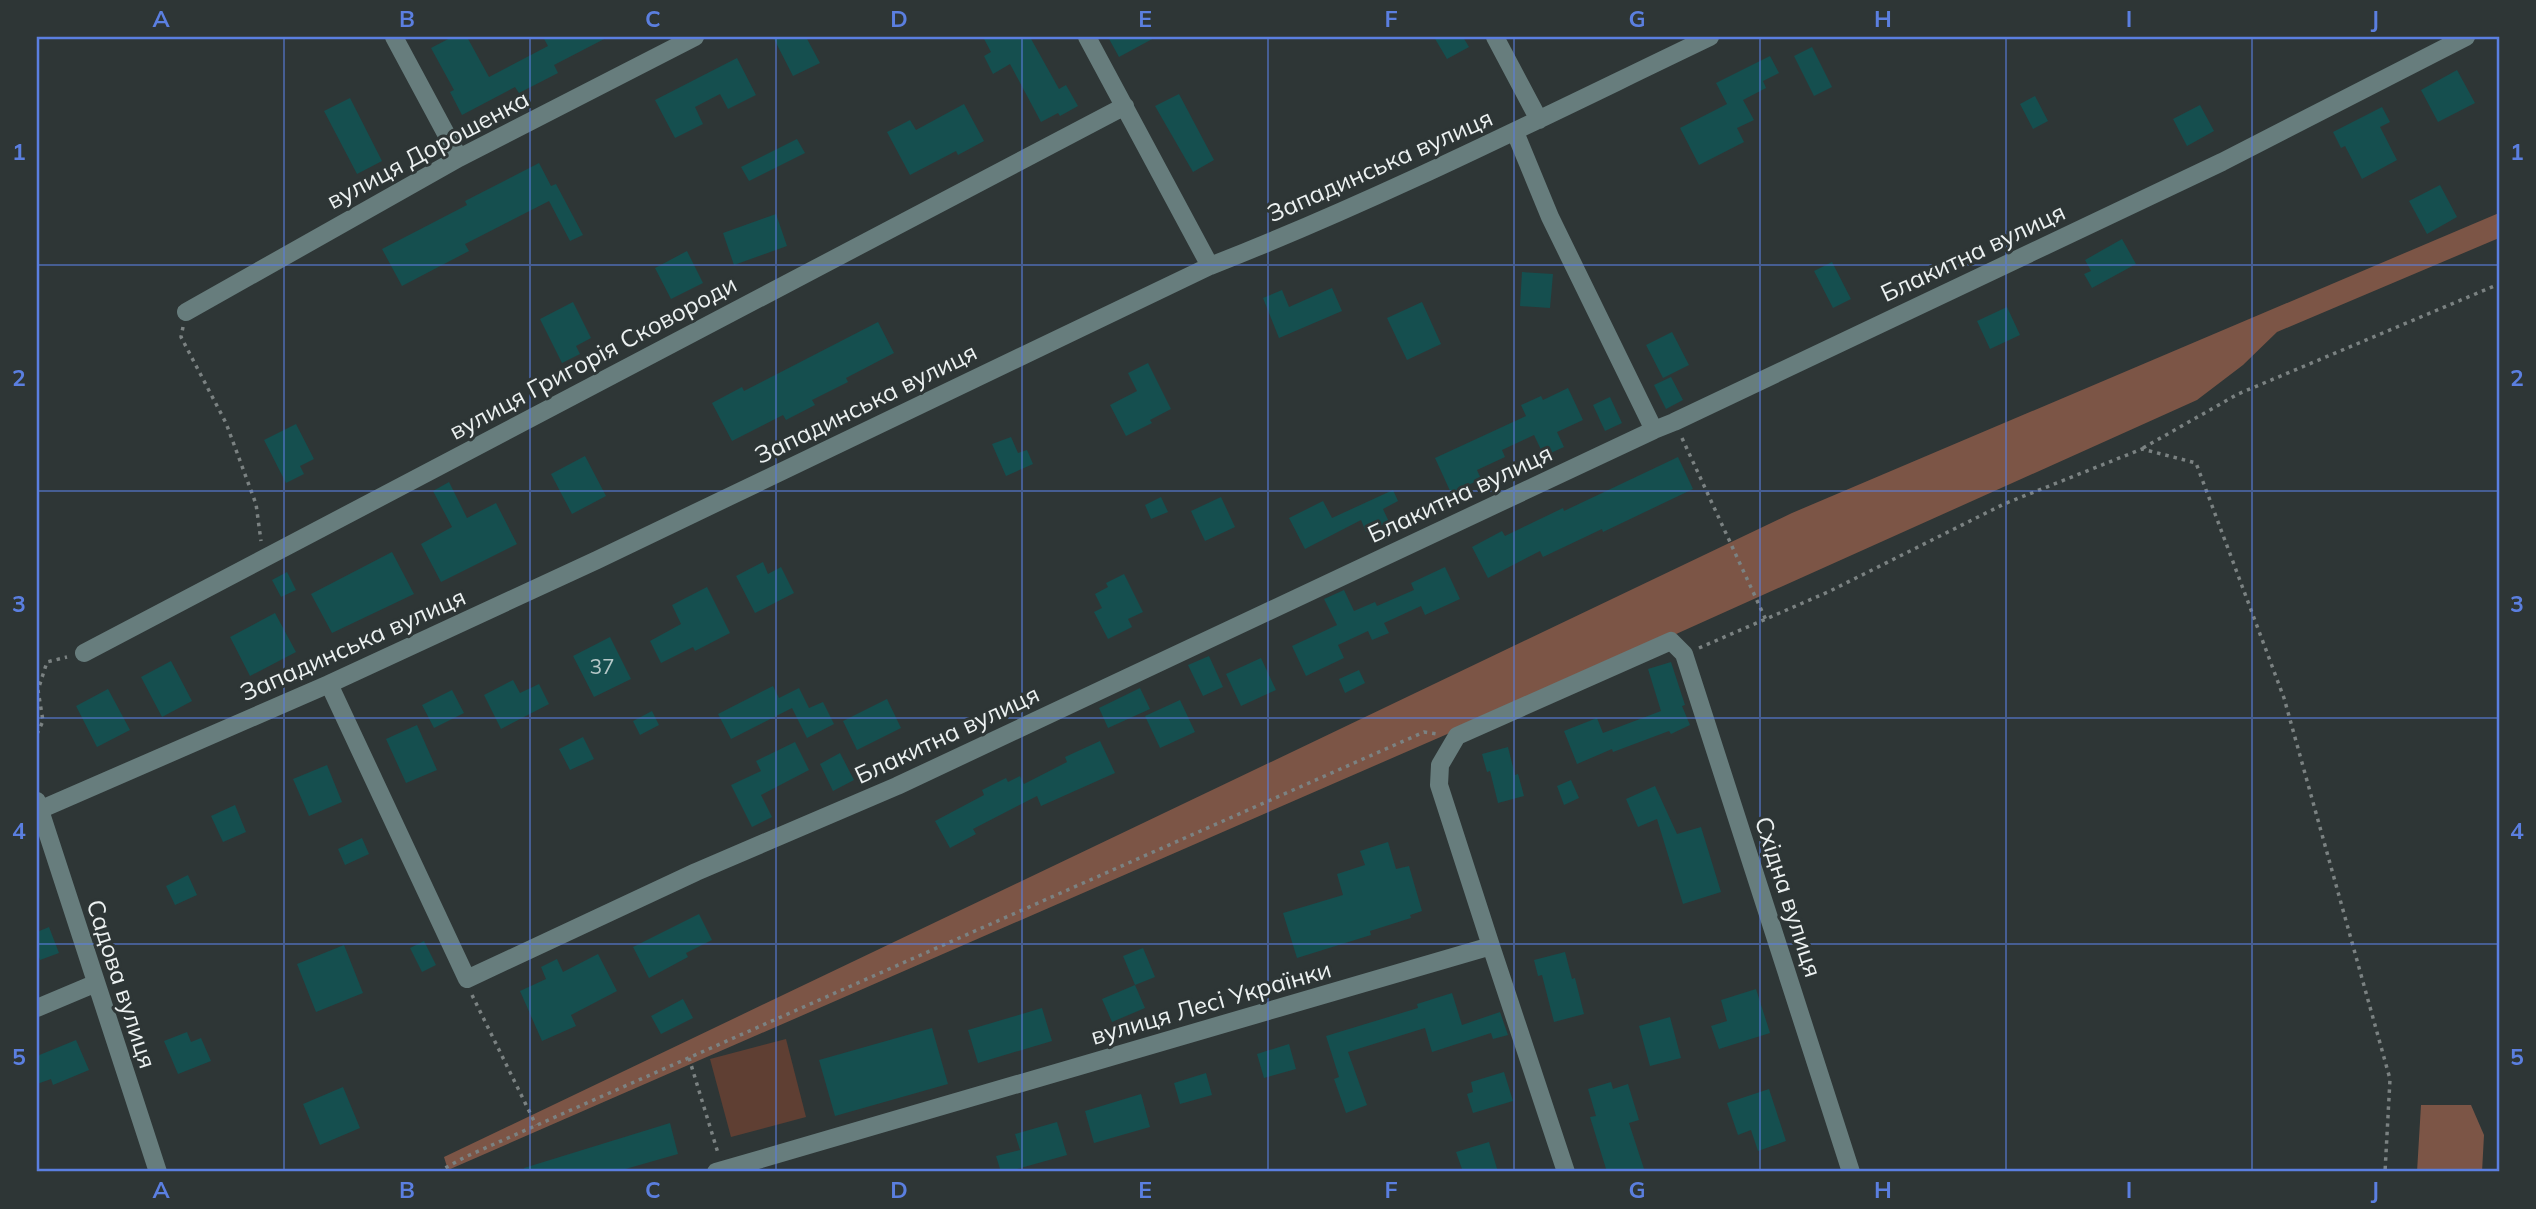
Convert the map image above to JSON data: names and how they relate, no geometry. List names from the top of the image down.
{
  "streets": {
    "street": [
      "вулиця Дорошенка",
      "Западинська вулиця",
      "Блакитна вулиця",
      "вулиця Григорія Сковороди",
      "Східна вулиця",
      "Садова вулиця",
      "вулиця Лесі Українки"
    ]
  },
  "crossings": [
    ["Западинська вулиця", "Садова вулиця"]
  ],
  "house_numbers": ["37"],
  "grid": {
    "columns": [
      "A",
      "B",
      "C",
      "D",
      "E",
      "F",
      "G",
      "H",
      "I",
      "J"
    ],
    "rows": [
      "1",
      "2",
      "3",
      "4",
      "5"
    ]
  }
}
